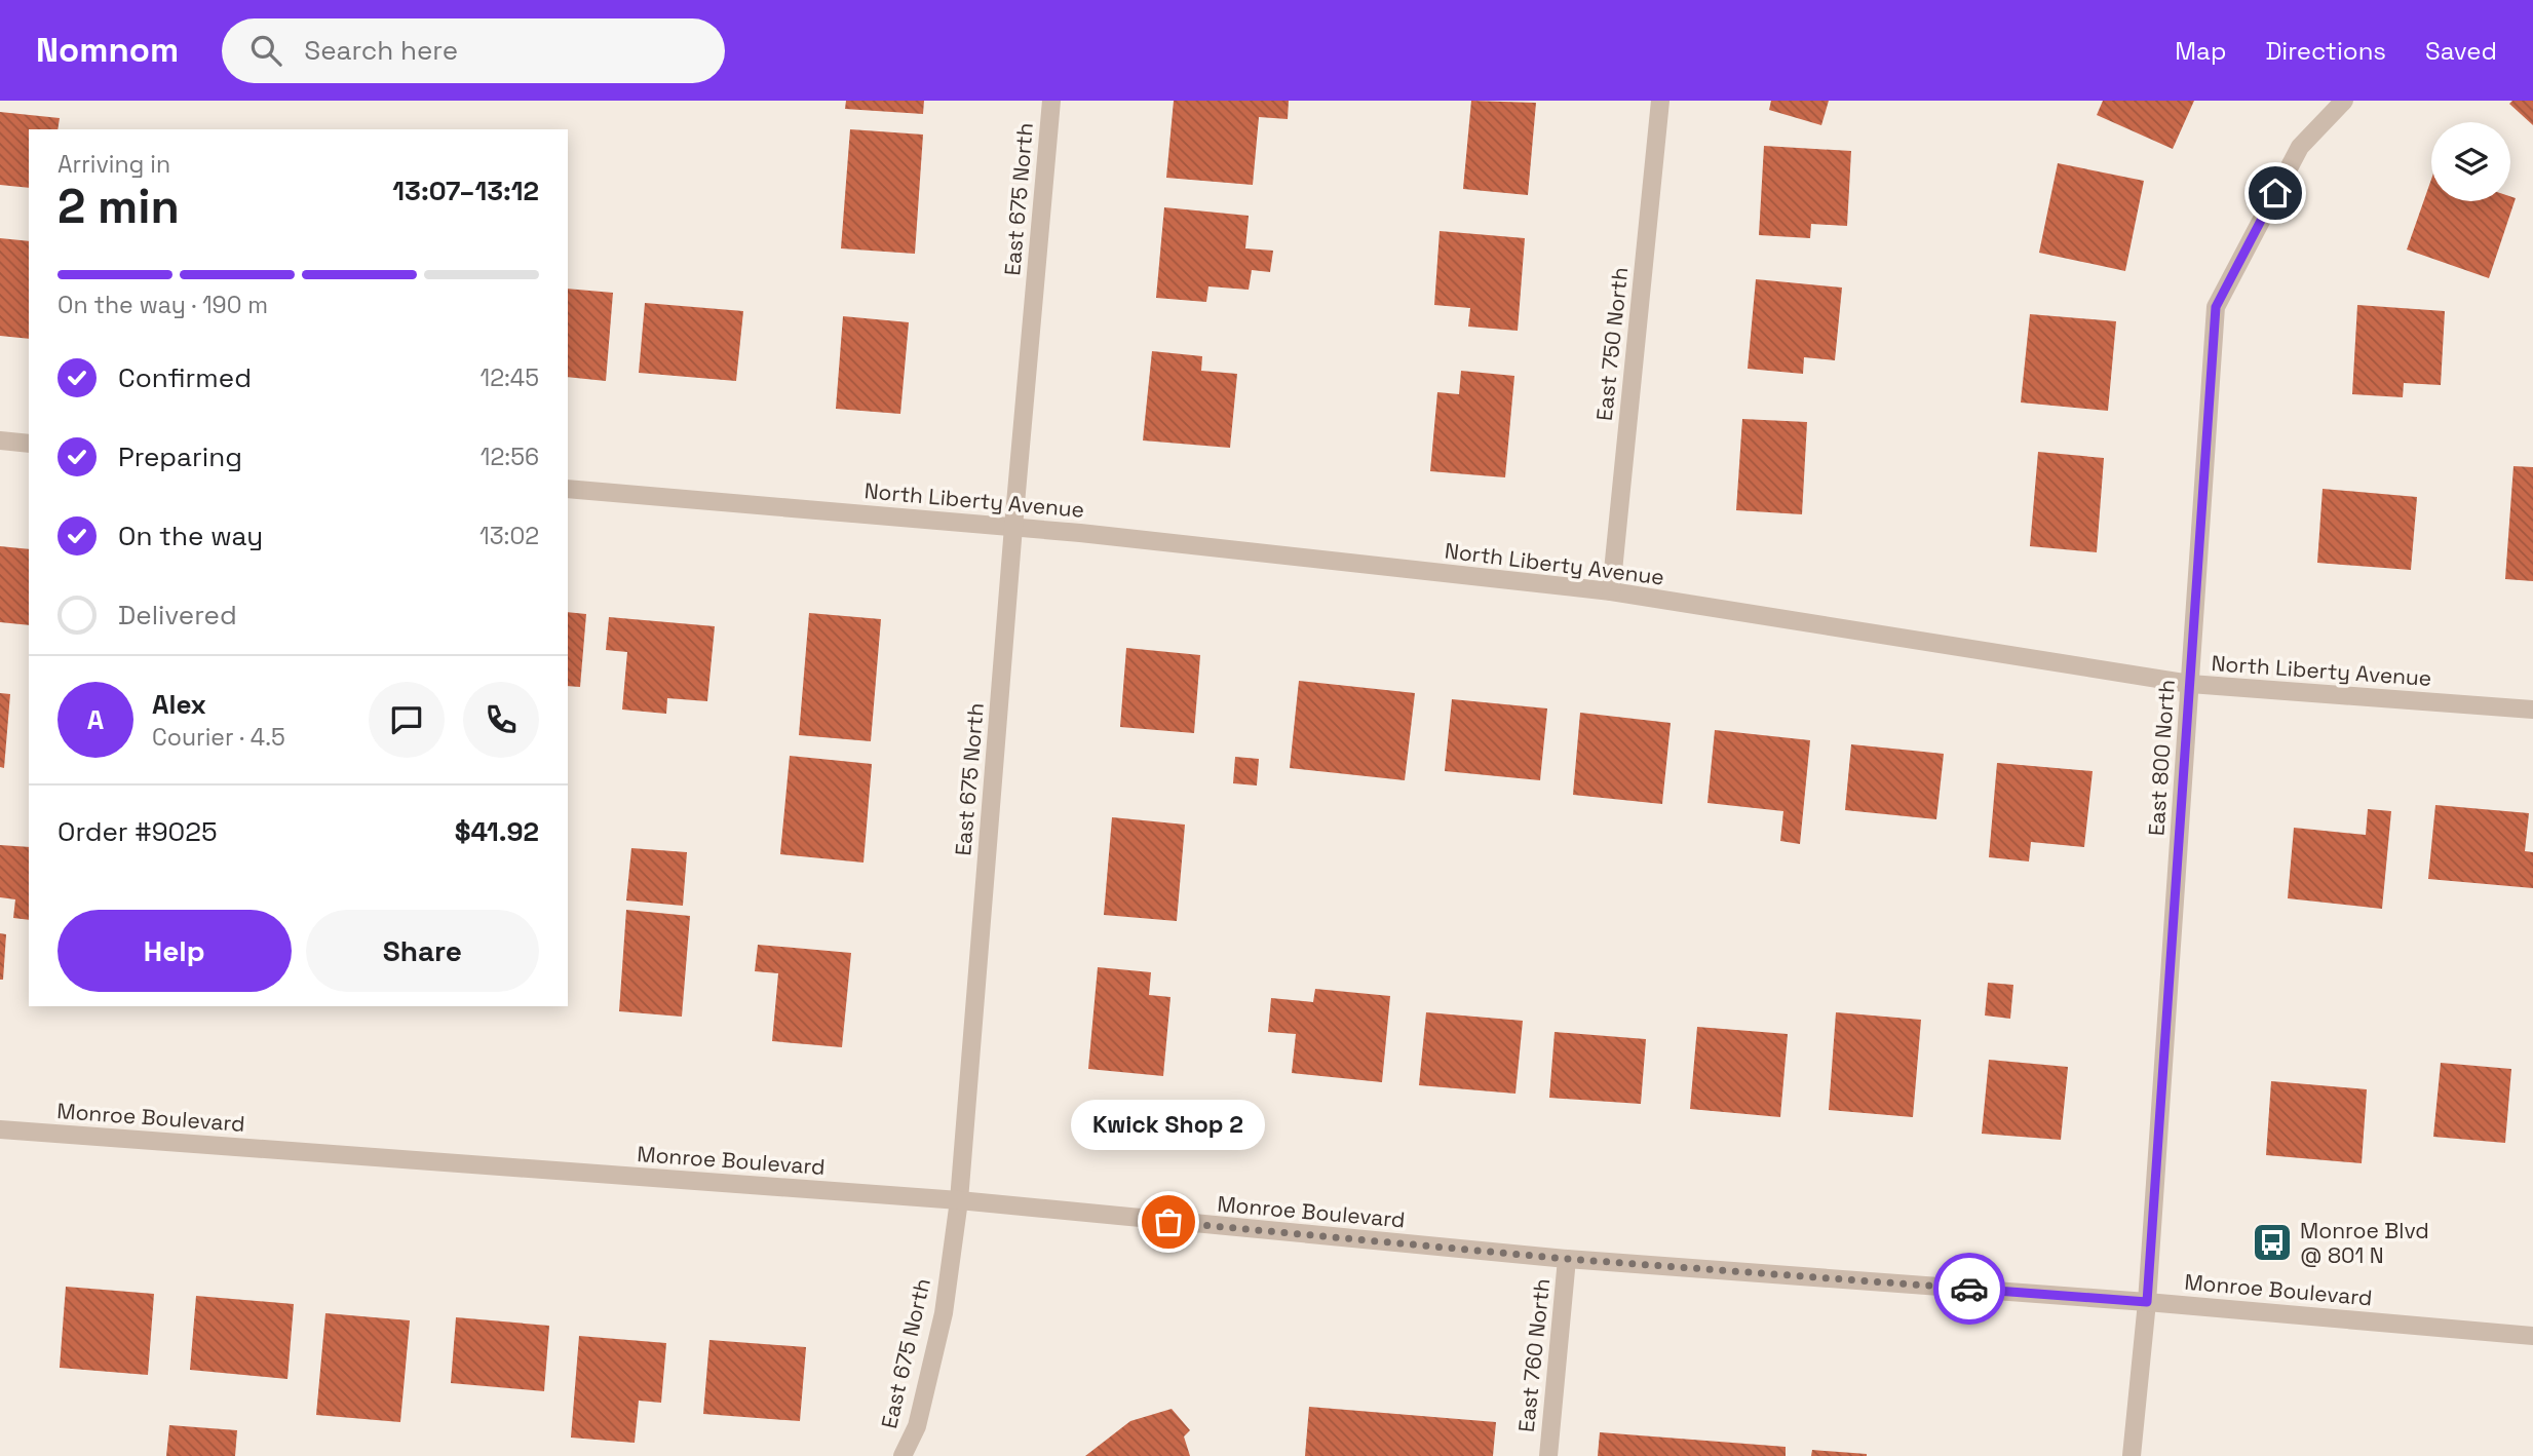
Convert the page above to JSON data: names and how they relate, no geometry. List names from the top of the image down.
{
  "streets": {
    "street": [
      "East 675 North",
      "East 750 North",
      "North Liberty Avenue",
      "East 800 North",
      "Monroe Boulevard",
      "East 760 North"
    ]
  },
  "crossings": [
    ["East 675 North", "North Liberty Avenue"],
    ["East 675 North", "Monroe Boulevard"],
    ["East 750 North", "North Liberty Avenue"],
    ["North Liberty Avenue", "East 800 North"],
    ["East 800 North", "Monroe Boulevard"],
    ["Monroe Boulevard", "East 760 North"]
  ],
  "places": {
    "other": ["Kwick Shop 2"],
    "bus stop": ["Monroe Blvd @ 801 N"]
  },
  "page": {
    "header": "Nomnom",
    "search": "Search here",
    "nav": ["Map", "Directions", "Saved"],
    "heading": ["2 min", "Arriving in", "13:07–13:12"],
    "panel": [
      "Alex",
      "Courier · 4.5",
      "Order #9025",
      "$41.92"
    ],
    "bar": "On the way · 190 m",
    "list": [
      ["Confirmed", "12:45"],
      ["Preparing", "12:56"],
      ["On the way", "13:02"],
      "Delivered"
    ],
    "round": "A",
    "buttons": ["Help", "Share"],
    "bubble": "Kwick Shop 2"
  }
}
